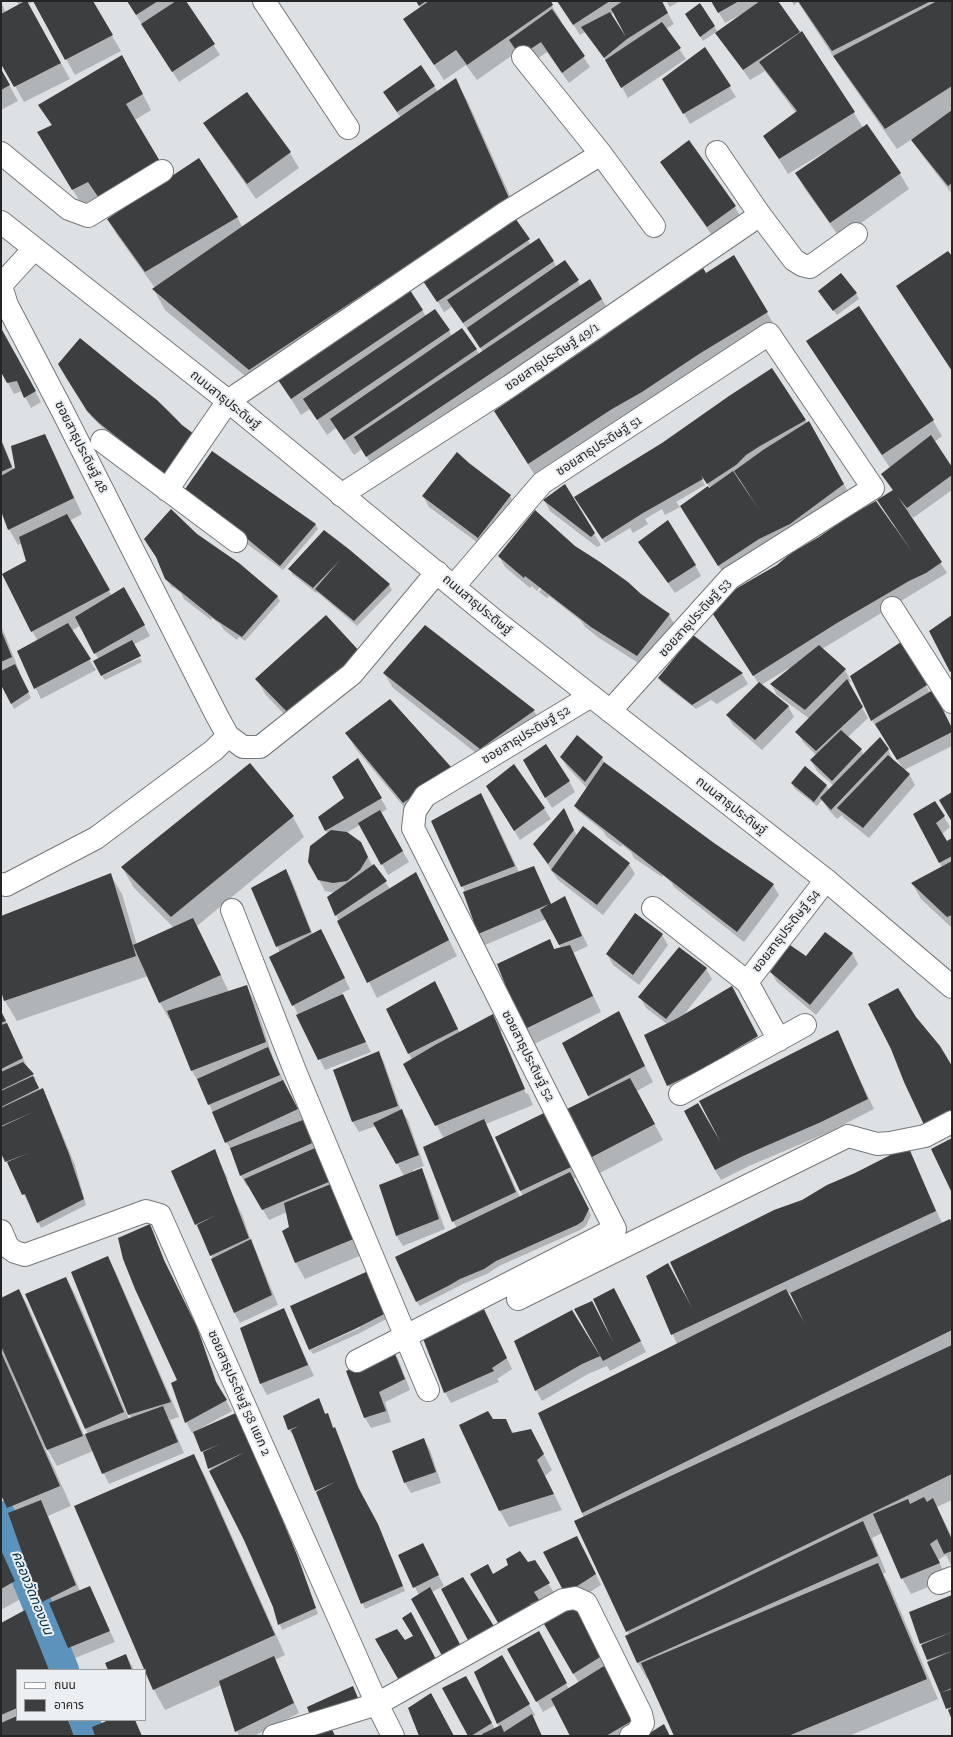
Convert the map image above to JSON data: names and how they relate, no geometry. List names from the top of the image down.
{
  "streets": {
    "street": [
      "ซอยสาธุประดิษฐ์ 49/1",
      "ถนนสาธุประดิษฐ์",
      "ซอยสาธุประดิษฐ์ 51",
      "ซอยสาธุประดิษฐ์ 48",
      "ซอยสาธุประดิษฐ์ 53",
      "ซอยสาธุประดิษฐ์ 52",
      "ซอยสาธุประดิษฐ์ 54",
      "ซอยสาธุประดิษฐ์ 58 แยก 2"
    ]
  },
  "crossings": [
    ["ซอยสาธุประดิษฐ์ 49/1", "ถนนสาธุประดิษฐ์"],
    ["ถนนสาธุประดิษฐ์", "ซอยสาธุประดิษฐ์ 51"],
    ["ถนนสาธุประดิษฐ์", "ซอยสาธุประดิษฐ์ 48"],
    ["ถนนสาธุประดิษฐ์", "ซอยสาธุประดิษฐ์ 53"],
    ["ถนนสาธุประดิษฐ์", "ซอยสาธุประดิษฐ์ 52"],
    ["ถนนสาธุประดิษฐ์", "ซอยสาธุประดิษฐ์ 54"],
    ["ซอยสาธุประดิษฐ์ 51", "ซอยสาธุประดิษฐ์ 53"]
  ],
  "water": ["คลองวัดทองบน"],
  "legend": ["ถนน", "อาคาร"]
}
